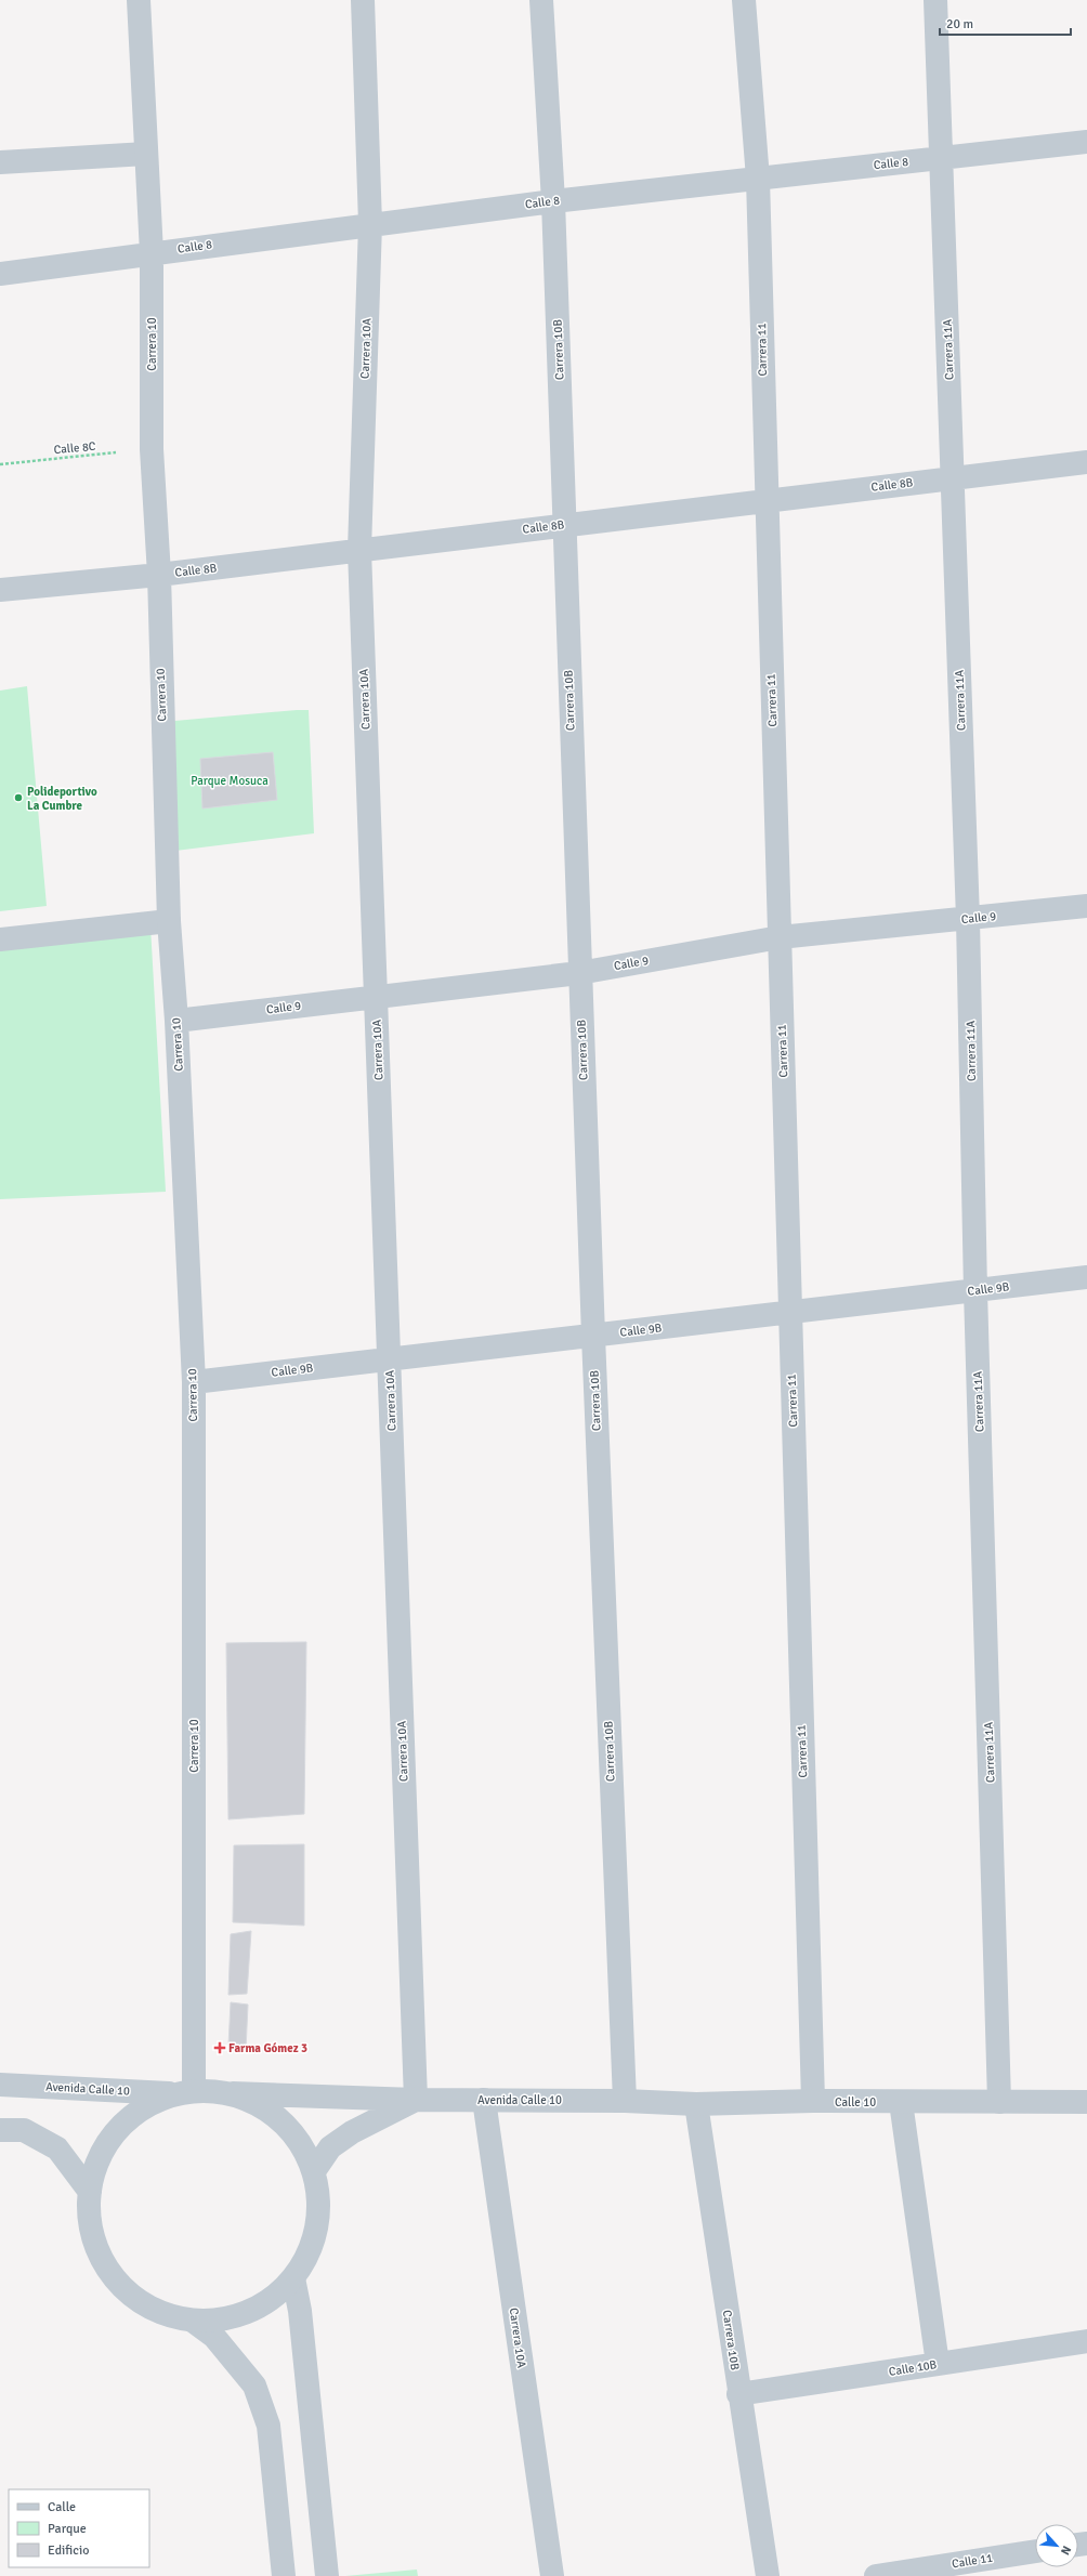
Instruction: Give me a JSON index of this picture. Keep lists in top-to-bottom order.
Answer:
{
  "streets": {
    "street": [
      "Calle 8",
      "Carrera 10",
      "Carrera 10A",
      "Carrera 10B",
      "Carrera 11",
      "Carrera 11A",
      "Calle 8B",
      "Calle 9",
      "Calle 9B",
      "Avenida Calle 10",
      "Calle 10",
      "Calle 10B",
      "Calle 11"
    ],
    "path": ["Calle 8C"]
  },
  "crossings": [
    ["Calle 8", "Carrera 10"],
    ["Calle 8", "Carrera 10A"],
    ["Calle 8", "Carrera 10B"],
    ["Calle 8", "Carrera 11"],
    ["Calle 8", "Carrera 11A"],
    ["Carrera 10", "Calle 8C"],
    ["Carrera 10", "Calle 8B"],
    ["Carrera 10", "Calle 9"],
    ["Carrera 10", "Calle 9B"],
    ["Carrera 10", "Avenida Calle 10"],
    ["Carrera 10A", "Calle 8B"],
    ["Carrera 10A", "Calle 9"],
    ["Carrera 10A", "Calle 9B"],
    ["Carrera 10A", "Avenida Calle 10"],
    ["Carrera 10B", "Calle 8B"],
    ["Carrera 10B", "Calle 9"],
    ["Carrera 10B", "Calle 9B"],
    ["Carrera 10B", "Avenida Calle 10"],
    ["Carrera 10B", "Calle 10"],
    ["Carrera 10B", "Calle 10B"],
    ["Carrera 11", "Calle 8B"],
    ["Carrera 11", "Calle 9"],
    ["Carrera 11", "Calle 9B"],
    ["Carrera 11", "Calle 10"],
    ["Carrera 11A", "Calle 8B"],
    ["Carrera 11A", "Calle 9"],
    ["Carrera 11A", "Calle 9B"],
    ["Carrera 11A", "Calle 10"],
    ["Avenida Calle 10", "Calle 10"]
  ],
  "parks": ["Parque Mosuca"],
  "places": {
    "other": ["Polideportivo La Cumbre"],
    "health": ["Farma Gómez 3"]
  },
  "legend": ["Calle", "Parque", "Edificio"],
  "scale_bar": "20 m",
  "north": "bottom right"
}
